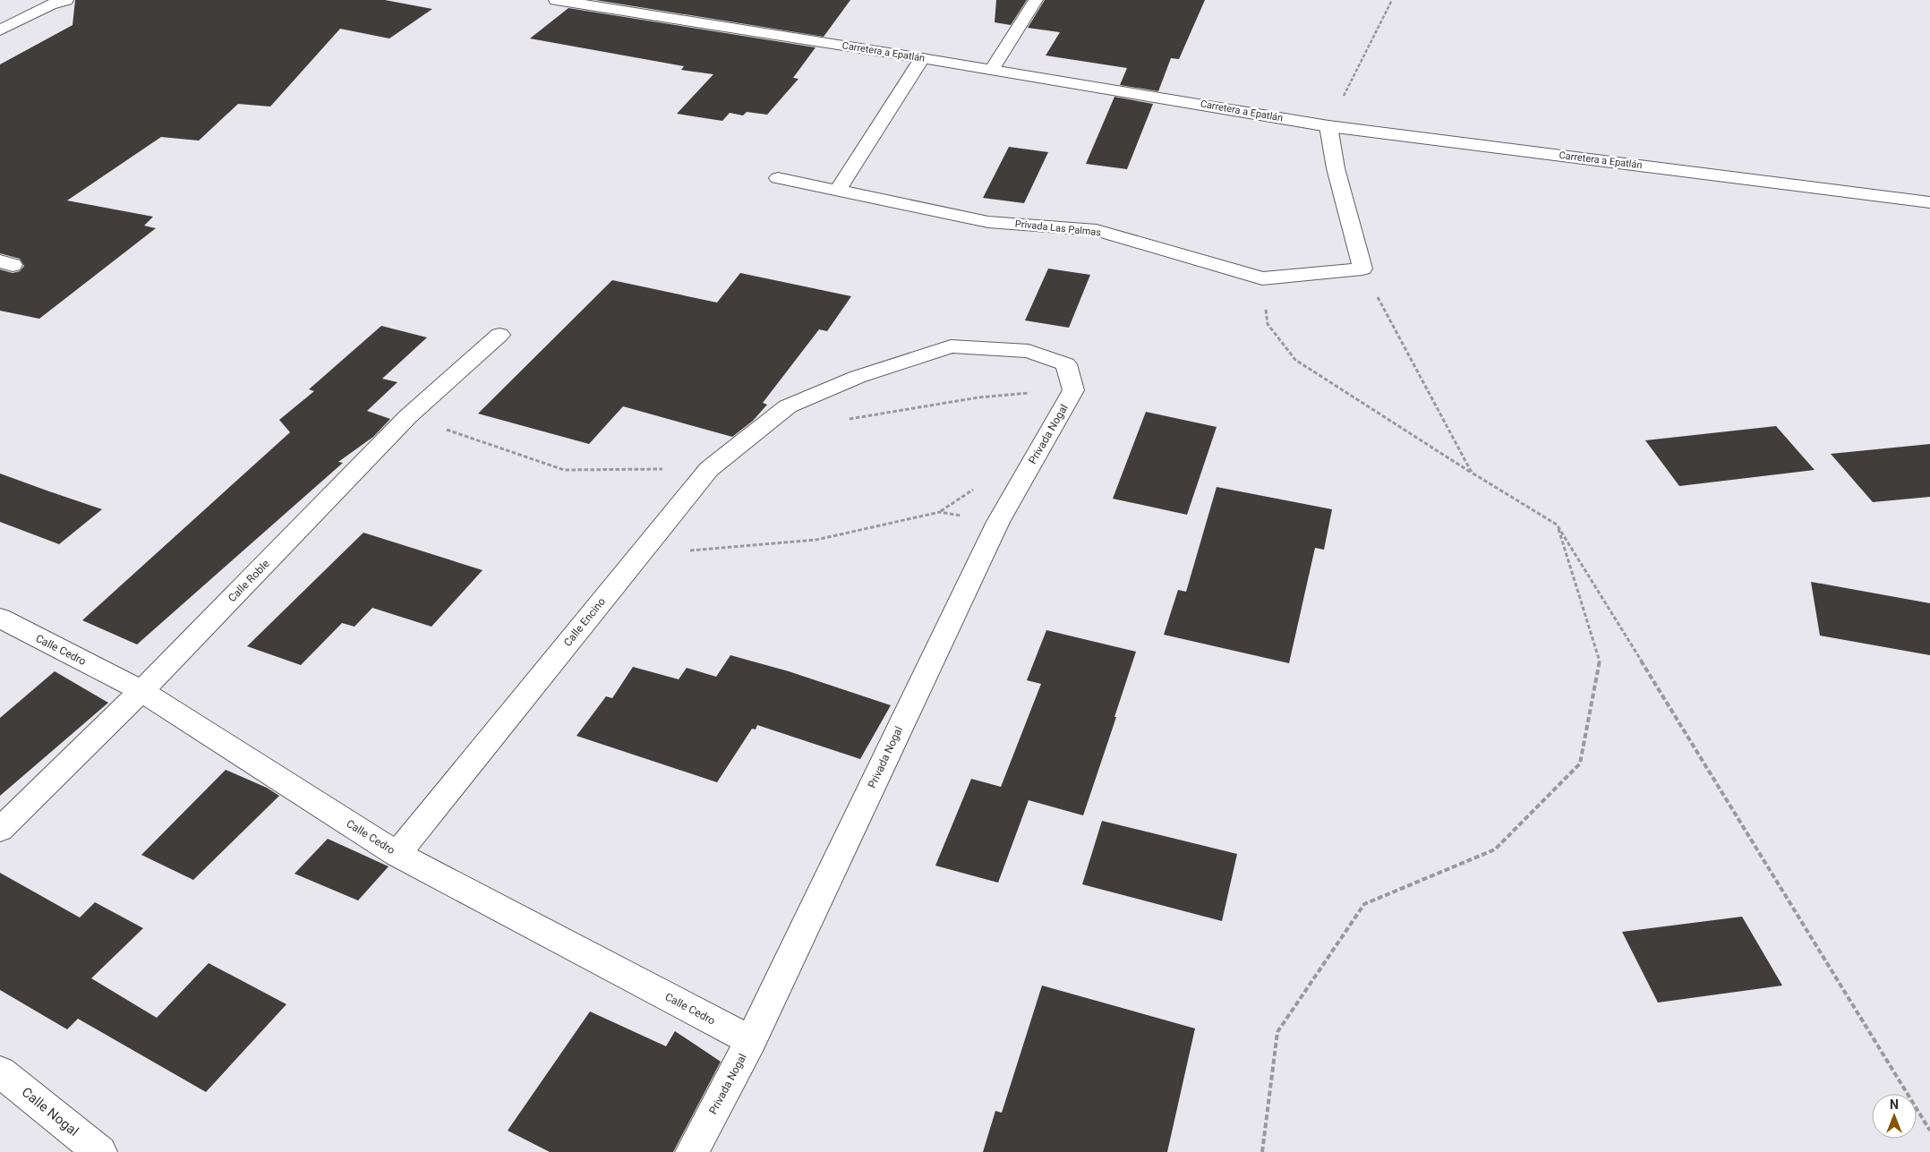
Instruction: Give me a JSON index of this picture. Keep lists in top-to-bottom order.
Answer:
{
  "streets": {
    "street": [
      "Carretera a Epatlán",
      "Privada Las Palmas",
      "Privada Nogal",
      "Calle Roble",
      "Calle Encino",
      "Calle Cedro",
      "Calle Nogal"
    ]
  },
  "crossings": [
    ["Privada Nogal", "Calle Encino"],
    ["Privada Nogal", "Calle Cedro"],
    ["Calle Roble", "Calle Cedro"],
    ["Calle Encino", "Calle Cedro"]
  ],
  "north": "top"
}
